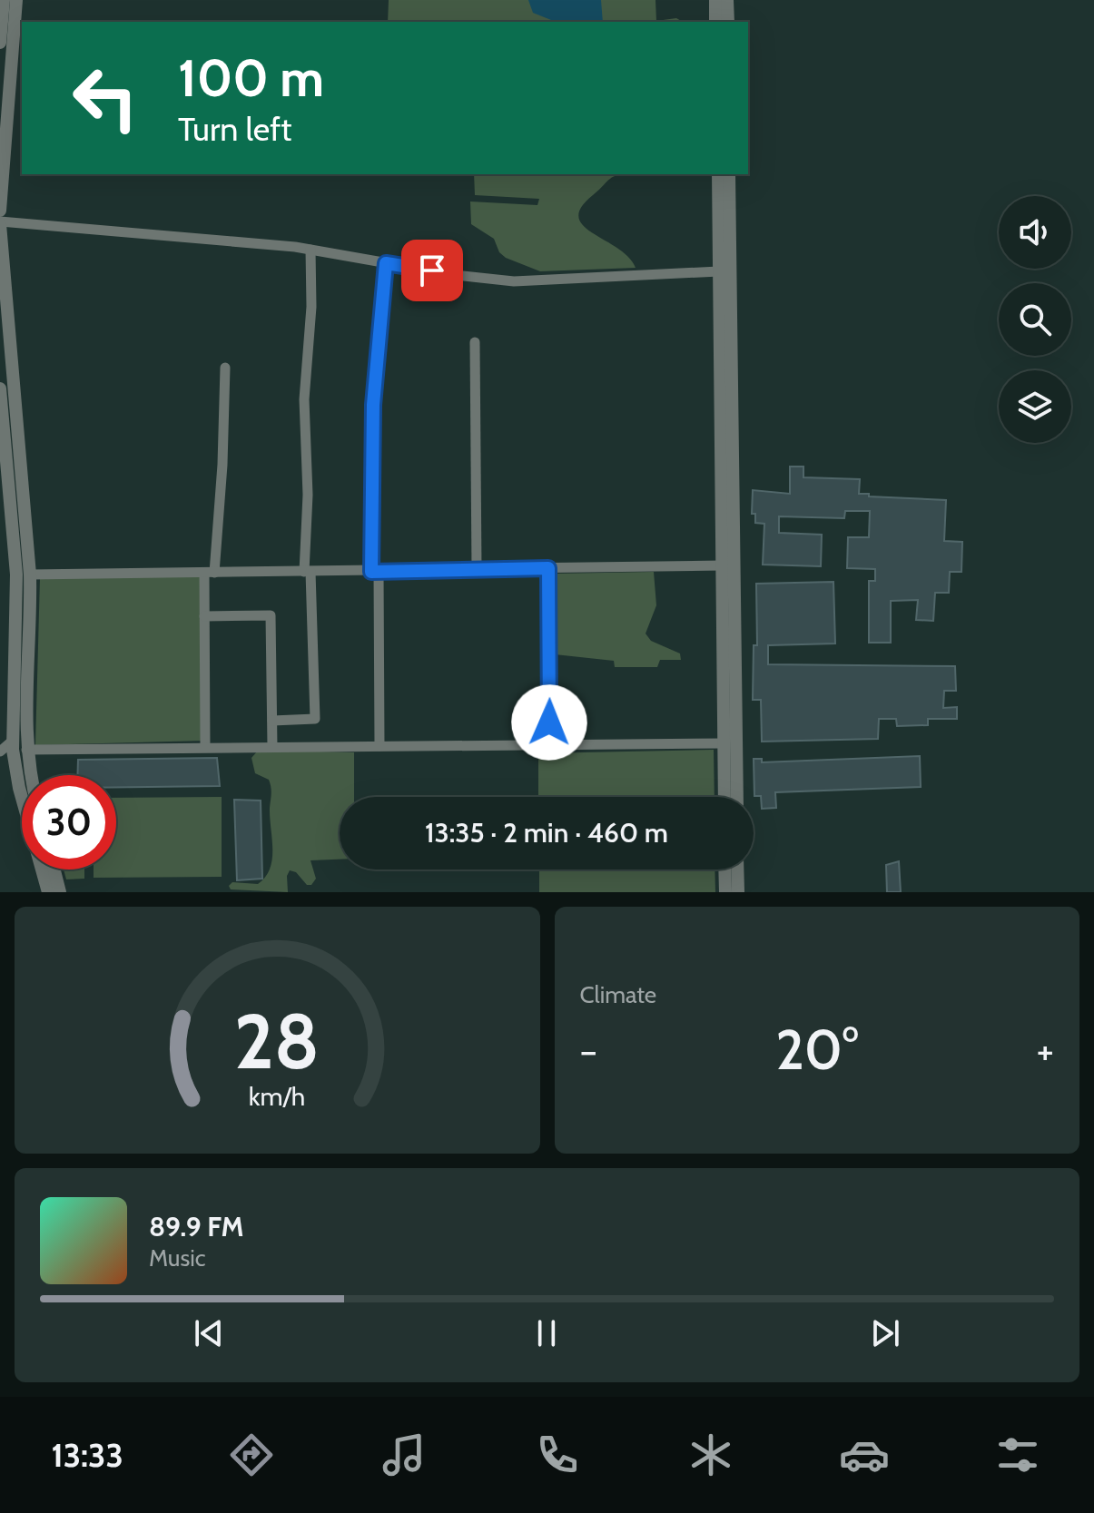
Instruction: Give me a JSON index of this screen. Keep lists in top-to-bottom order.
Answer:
{
  "page": {
    "turn": ["100 m", "Turn left"],
    "limit": "30",
    "trip": "13:35 · 2 min · 460 m",
    "tile": "Climate",
    "heat": ["−", "20°", "+"],
    "song": ["89.9 FM", "Music"],
    "tabs": "13:33",
    "gauge": ["28", "km/h"]
  }
}
